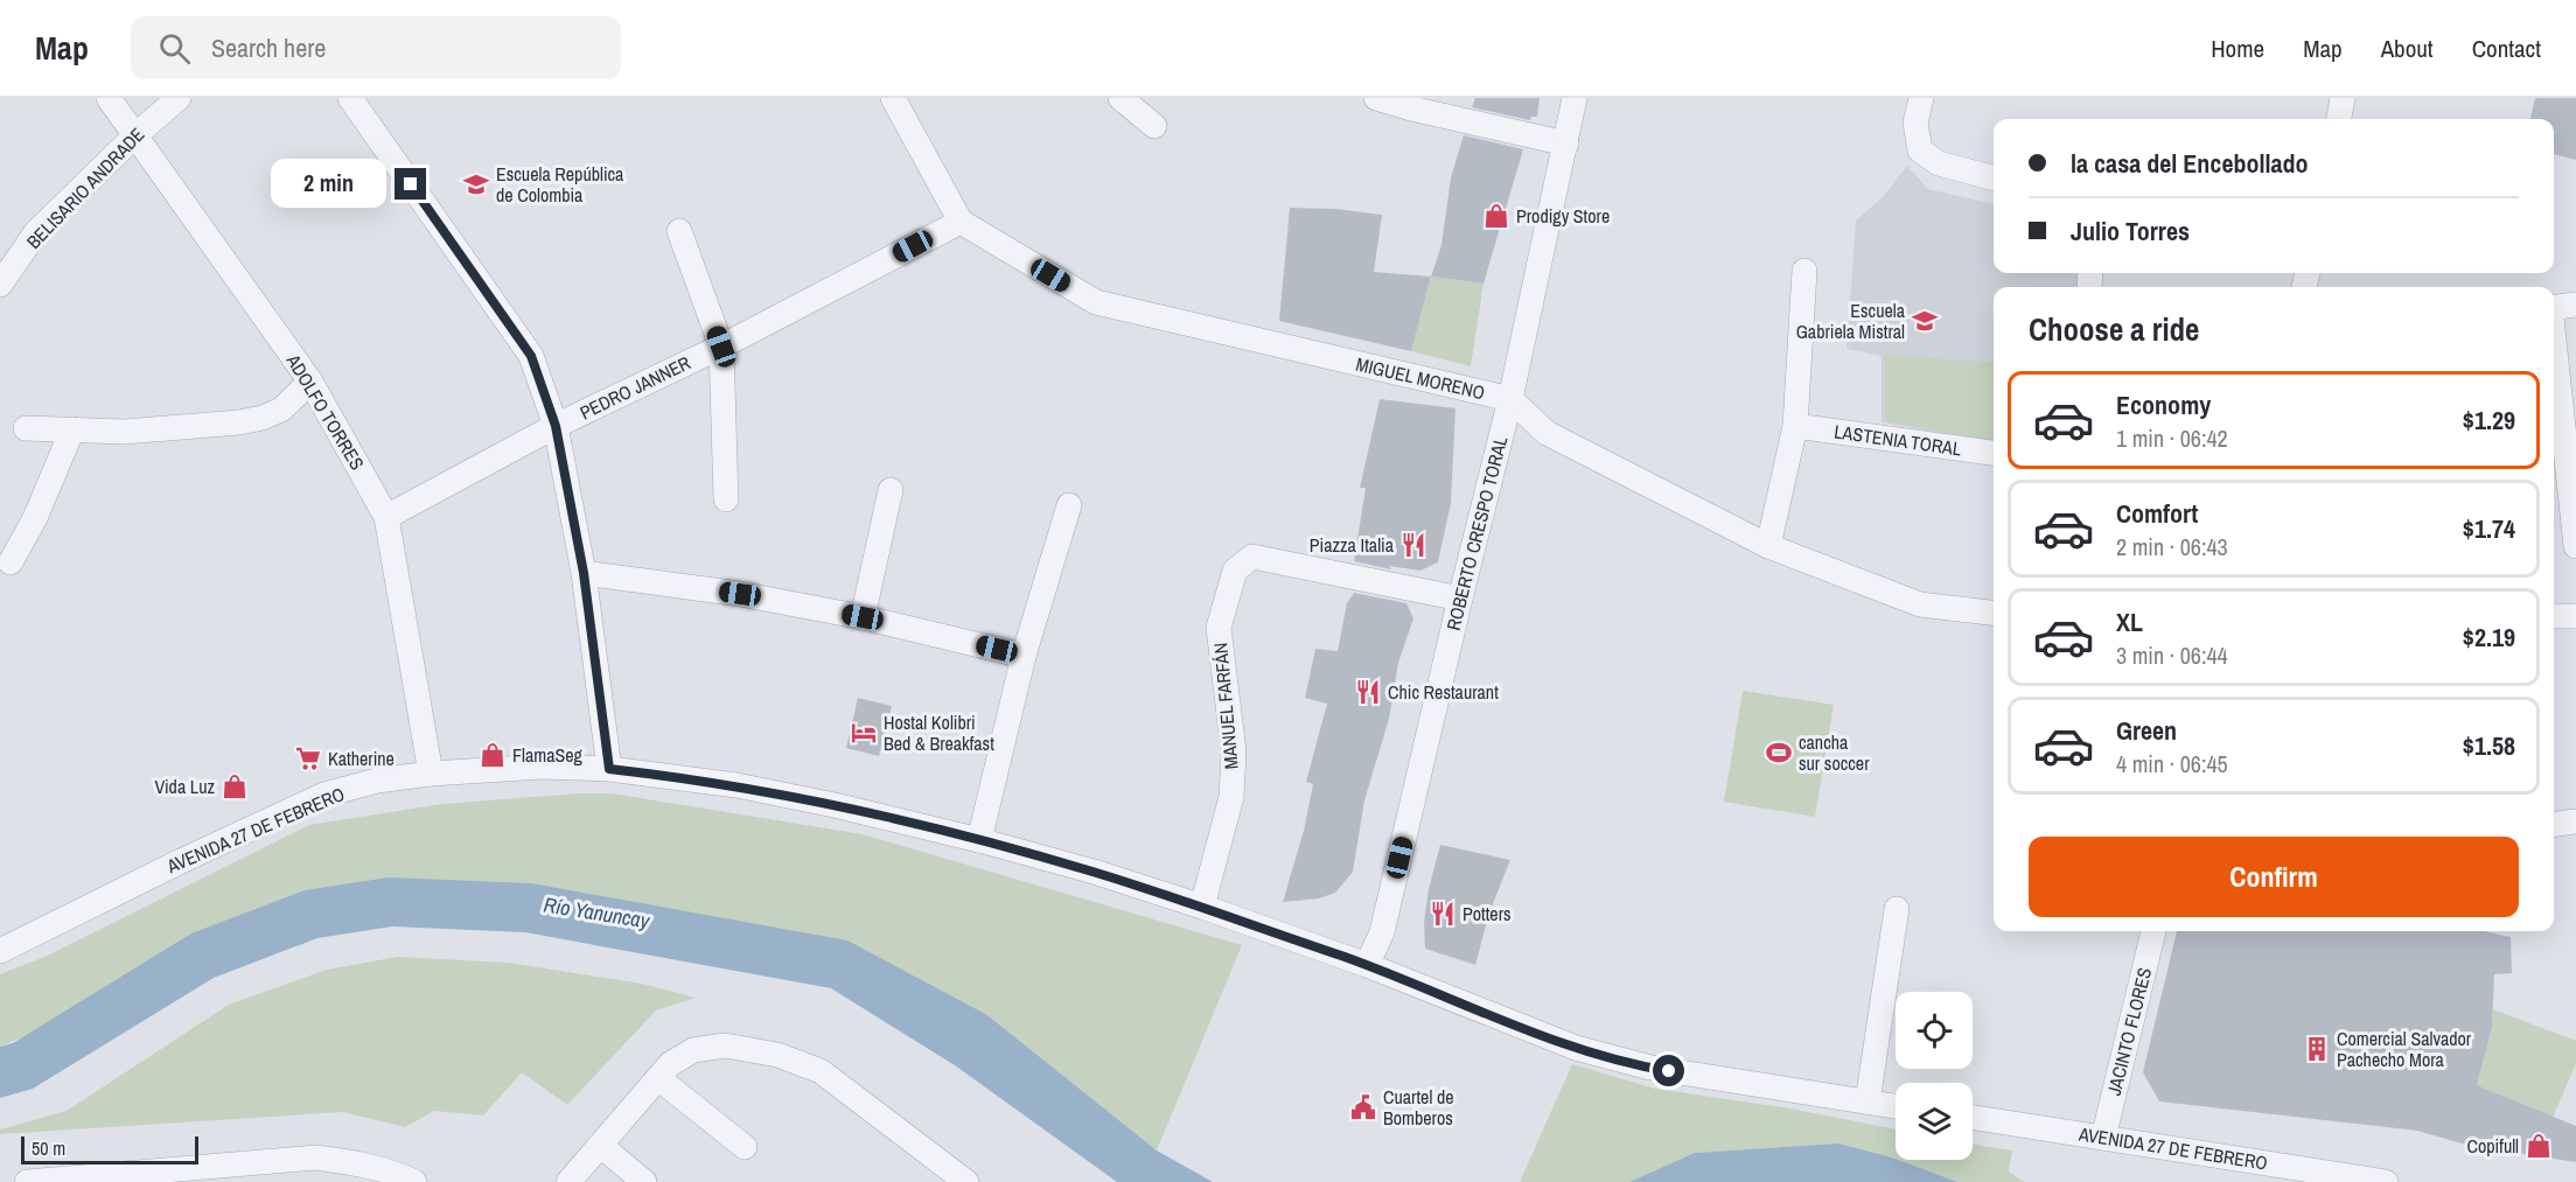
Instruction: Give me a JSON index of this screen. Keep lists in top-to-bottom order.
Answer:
{
  "streets": {
    "street": [
      "BELISARIO ANDRADE",
      "MIGUEL MORENO",
      "PEDRO JANNER",
      "ADOLFO TORRES",
      "LASTENIA TORAL",
      "ROBERTO CRESPO TORAL",
      "MANUEL FARFÁN",
      "AVENIDA 27 DE FEBRERO",
      "JACINTO FLORES"
    ]
  },
  "crossings": [
    ["BELISARIO ANDRADE", "ADOLFO TORRES"],
    ["MIGUEL MORENO", "PEDRO JANNER"],
    ["MIGUEL MORENO", "ROBERTO CRESPO TORAL"],
    ["PEDRO JANNER", "ADOLFO TORRES"],
    ["ADOLFO TORRES", "AVENIDA 27 DE FEBRERO"],
    ["ROBERTO CRESPO TORAL", "MANUEL FARFÁN"],
    ["ROBERTO CRESPO TORAL", "AVENIDA 27 DE FEBRERO"],
    ["MANUEL FARFÁN", "AVENIDA 27 DE FEBRERO"],
    ["AVENIDA 27 DE FEBRERO", "JACINTO FLORES"]
  ],
  "water": ["Río Yanuncay"],
  "places": {
    "school or university": ["Escuela República de Colombia", "Escuela Gabriela Mistral"],
    "shop": [
      "Prodigy Store",
      "FlamaSeg",
      "Vida Luz",
      "Copifull"
    ],
    "restaurant": ["Piazza Italia", "Chic Restaurant", "Potters"],
    "hotel": ["Hostal Kolibri Bed & Breakfast"],
    "sports": ["cancha sur soccer"],
    "supermarket": ["Katherine"],
    "building": ["Comercial Salvador Pachecho Mora"],
    "public building": ["Cuartel de Bomberos"]
  },
  "scale_bar": "50 m",
  "page": {
    "header": "Map",
    "search": "Search here",
    "nav": [
      "Home",
      "Map",
      "About",
      "Contact"
    ],
    "banner": ["la casa del Encebollado", "Julio Torres"],
    "bubble": "2 min",
    "heading": "Choose a ride",
    "list": [
      {
        "name": "Economy",
        "note": "1 min · 06:42",
        "value": "$1.29"
      },
      {
        "name": "Comfort",
        "note": "2 min · 06:43",
        "value": "$1.74"
      },
      {
        "name": "XL",
        "note": "3 min · 06:44",
        "value": "$2.19"
      },
      {
        "name": "Green",
        "note": "4 min · 06:45",
        "value": "$1.58"
      }
    ],
    "buttons": "Confirm",
    "scale": "50 m"
  }
}
